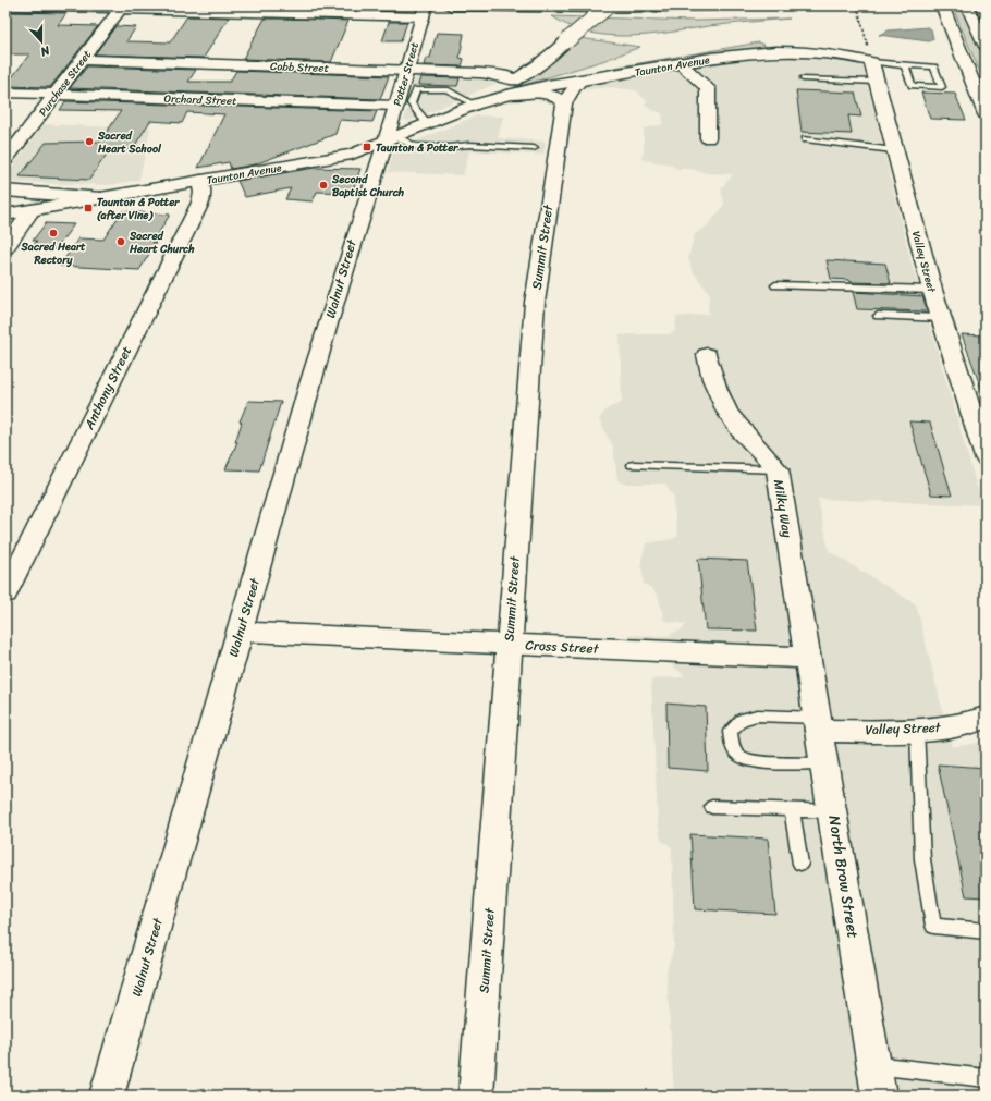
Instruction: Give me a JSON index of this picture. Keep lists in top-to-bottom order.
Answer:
{
  "streets": {
    "main road": [
      "Taunton Avenue",
      "Cobb Street",
      "Potter Street",
      "Purchase Street",
      "Orchard Street",
      "Summit Street",
      "Valley Street",
      "Walnut Street",
      "Anthony Street",
      "Milky Way",
      "Cross Street",
      "North Brow Street"
    ]
  },
  "crossings": [
    ["Taunton Avenue", "Cobb Street"],
    ["Taunton Avenue", "Potter Street"],
    ["Taunton Avenue", "Orchard Street"],
    ["Taunton Avenue", "Summit Street"],
    ["Taunton Avenue", "Valley Street"],
    ["Taunton Avenue", "Walnut Street"],
    ["Taunton Avenue", "Anthony Street"],
    ["Cobb Street", "Potter Street"],
    ["Cobb Street", "Purchase Street"],
    ["Potter Street", "Orchard Street"],
    ["Potter Street", "Walnut Street"],
    ["Purchase Street", "Orchard Street"],
    ["Summit Street", "Cross Street"],
    ["Valley Street", "North Brow Street"],
    ["Walnut Street", "Cross Street"],
    ["Milky Way", "Cross Street"],
    ["Milky Way", "North Brow Street"],
    ["Cross Street", "North Brow Street"]
  ],
  "places": {
    "other": [
      "Sacred Heart School",
      "Second Baptist Church",
      "Sacred Heart Rectory",
      "Sacred Heart Church"
    ],
    "transit": ["Taunton & Potter", "Taunton & Potter (after Vine)"]
  },
  "north": "bottom"
}
